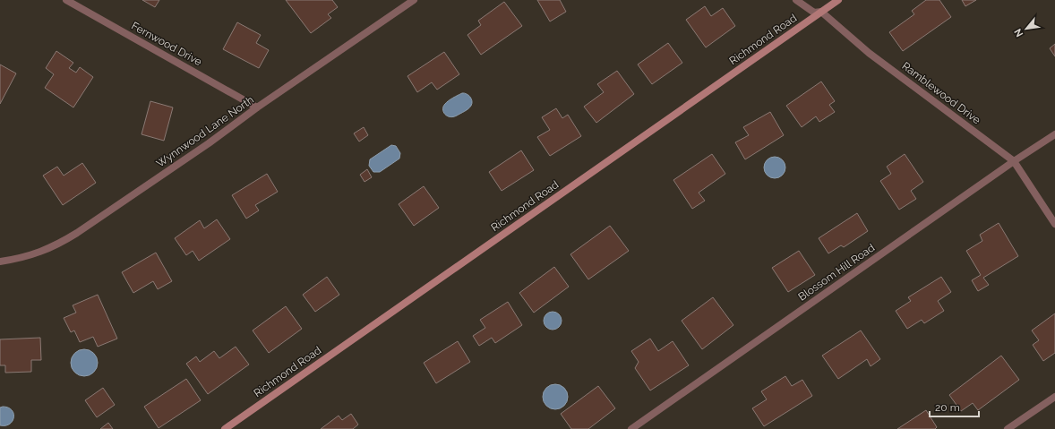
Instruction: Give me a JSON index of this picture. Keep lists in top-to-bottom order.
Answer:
{
  "streets": {
    "street": [
      "Richmond Road",
      "Fernwood Drive",
      "Ramblewood Drive",
      "Wynnwood Lane North",
      "Blossom Hill Road"
    ]
  },
  "crossings": [
    ["Richmond Road", "Ramblewood Drive"],
    ["Fernwood Drive", "Wynnwood Lane North"],
    ["Ramblewood Drive", "Blossom Hill Road"]
  ],
  "scale_bar": "20 m",
  "north": "bottom left"
}
